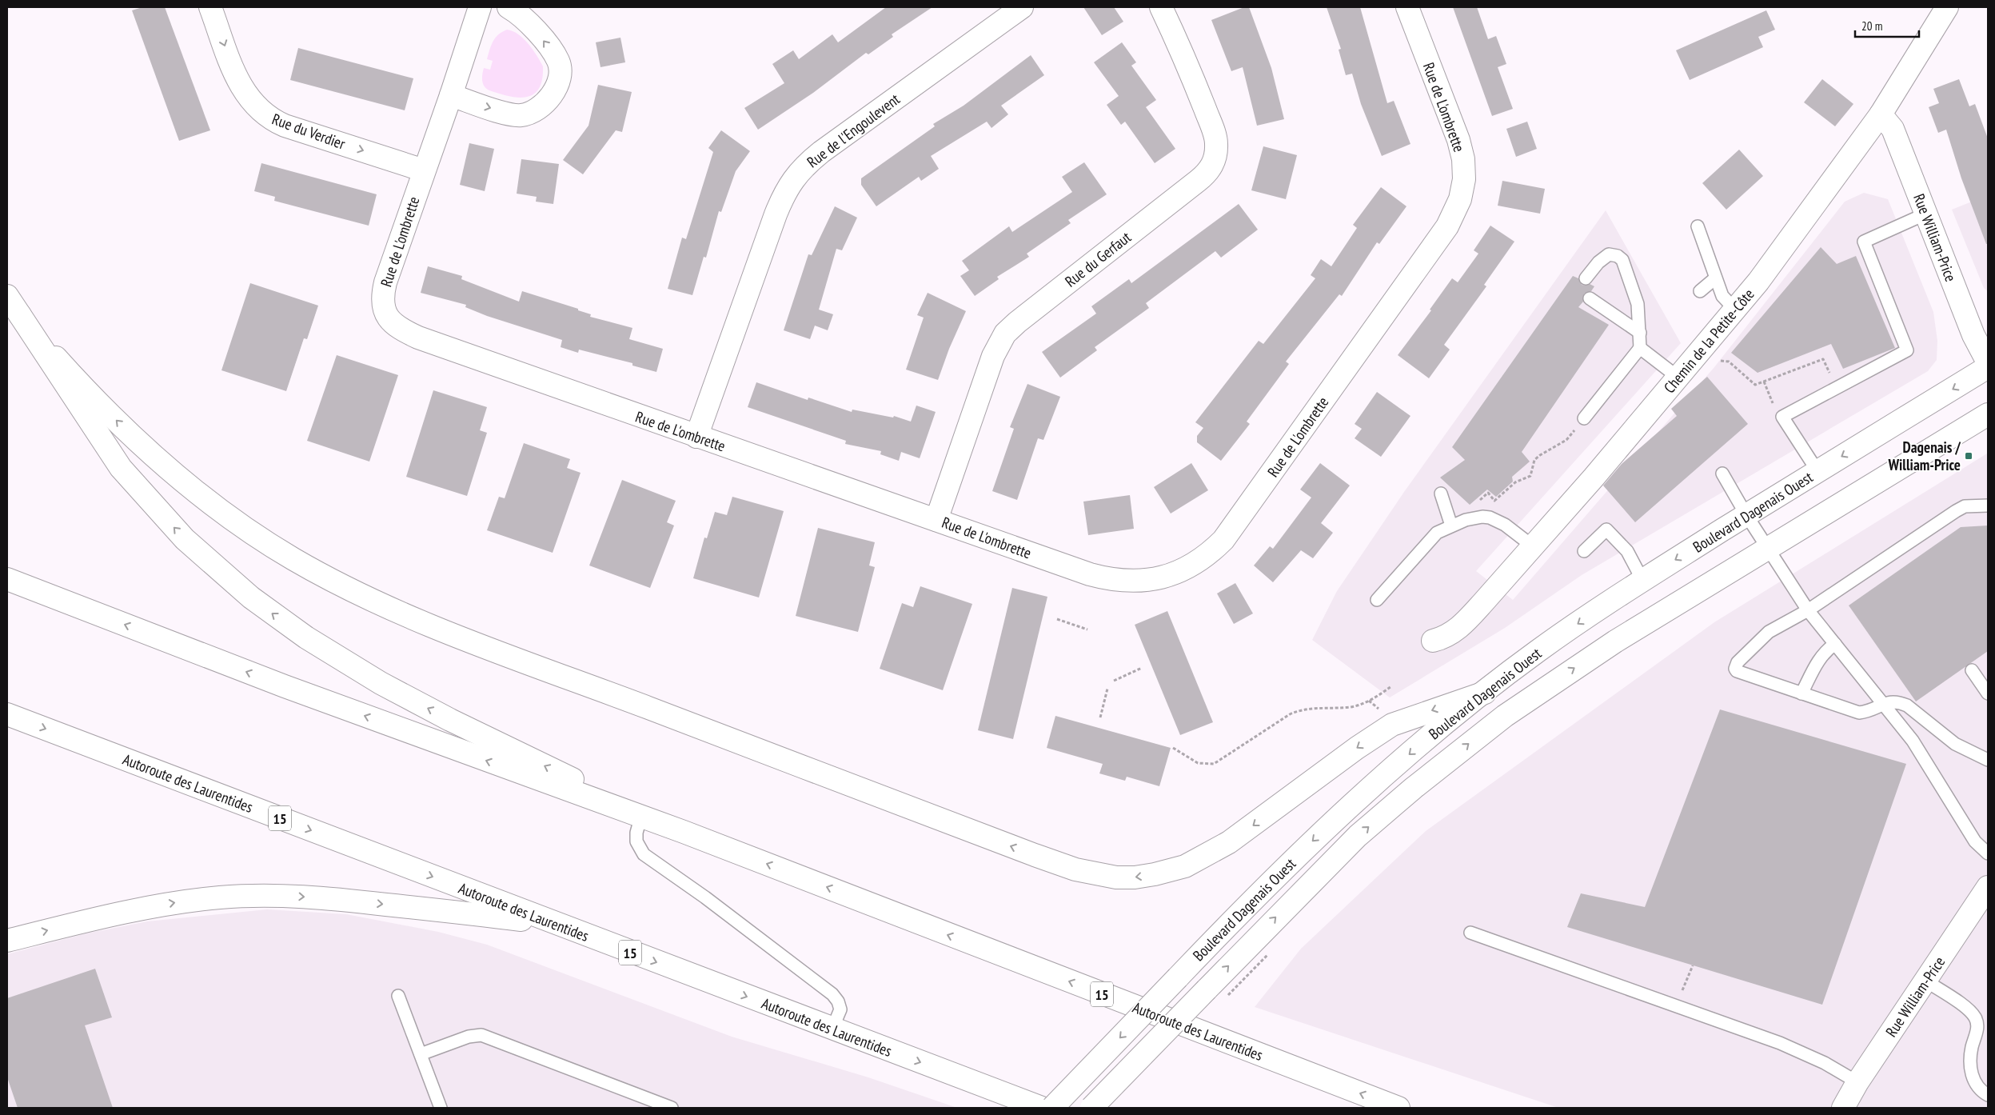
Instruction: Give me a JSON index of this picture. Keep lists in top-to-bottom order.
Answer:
{
  "streets": {
    "main road": [
      "Rue de L'ombrette",
      "Rue de l'Engoulevent",
      "Rue du Verdier",
      "Rue William-Price",
      "Rue du Gerfaut",
      "Chemin de la Petite-Côte",
      "Boulevard Dagenais Ouest",
      "Autoroute des Laurentides",
      "15"
    ]
  },
  "crossings": [
    ["Rue de L'ombrette", "Rue de l'Engoulevent"],
    ["Rue de L'ombrette", "Rue du Verdier"],
    ["Rue de L'ombrette", "Rue du Gerfaut"],
    ["Rue William-Price", "Chemin de la Petite-Côte"]
  ],
  "one_way": ["Rue du Verdier"],
  "places": {
    "transit": ["Dagenais / William-Price"]
  },
  "scale_bar": "20 m"
}
